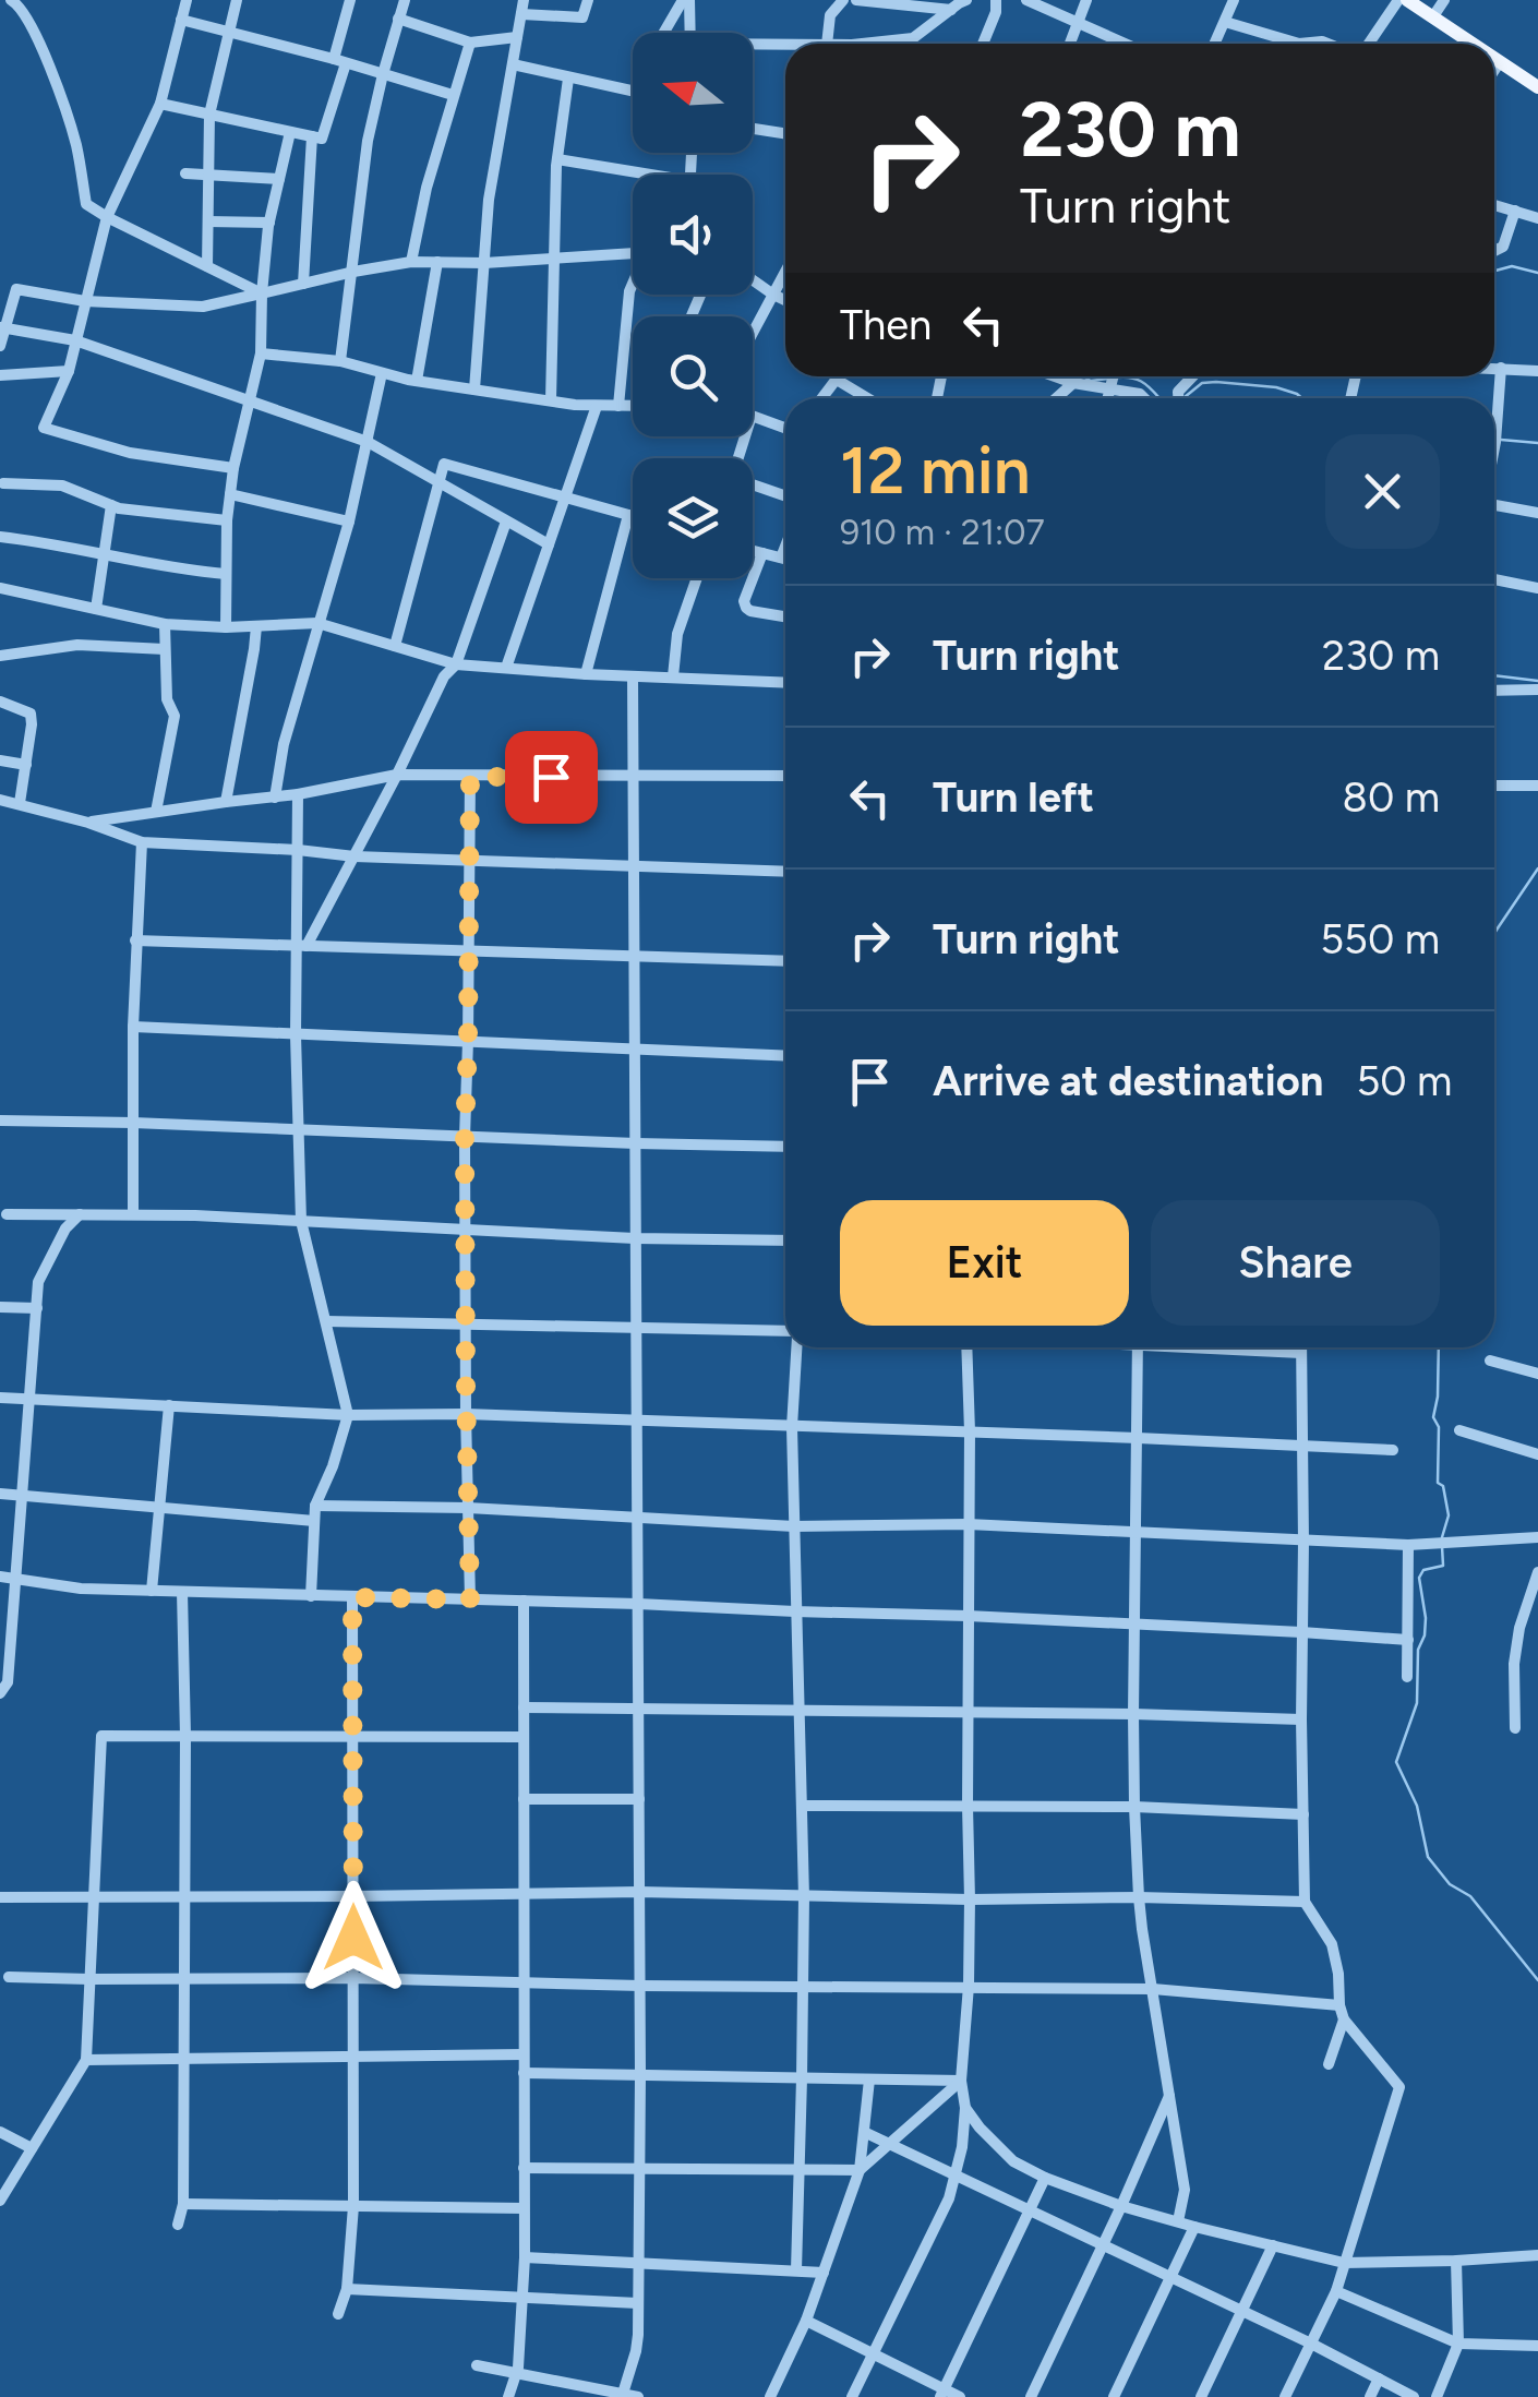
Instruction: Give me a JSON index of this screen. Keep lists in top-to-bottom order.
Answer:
{
  "north": "left",
  "page": {
    "turn": ["230 m", "Turn right"],
    "then": "Then",
    "heading": ["12 min", "910 m · 21:07"],
    "list": [
      {
        "name": "Turn right",
        "value": "230 m"
      },
      {
        "name": "Turn left",
        "value": "80 m"
      },
      {
        "name": "Turn right",
        "value": "550 m"
      },
      {
        "name": "Arrive at destination",
        "value": "50 m"
      }
    ],
    "buttons": ["Exit", "Share"]
  }
}
